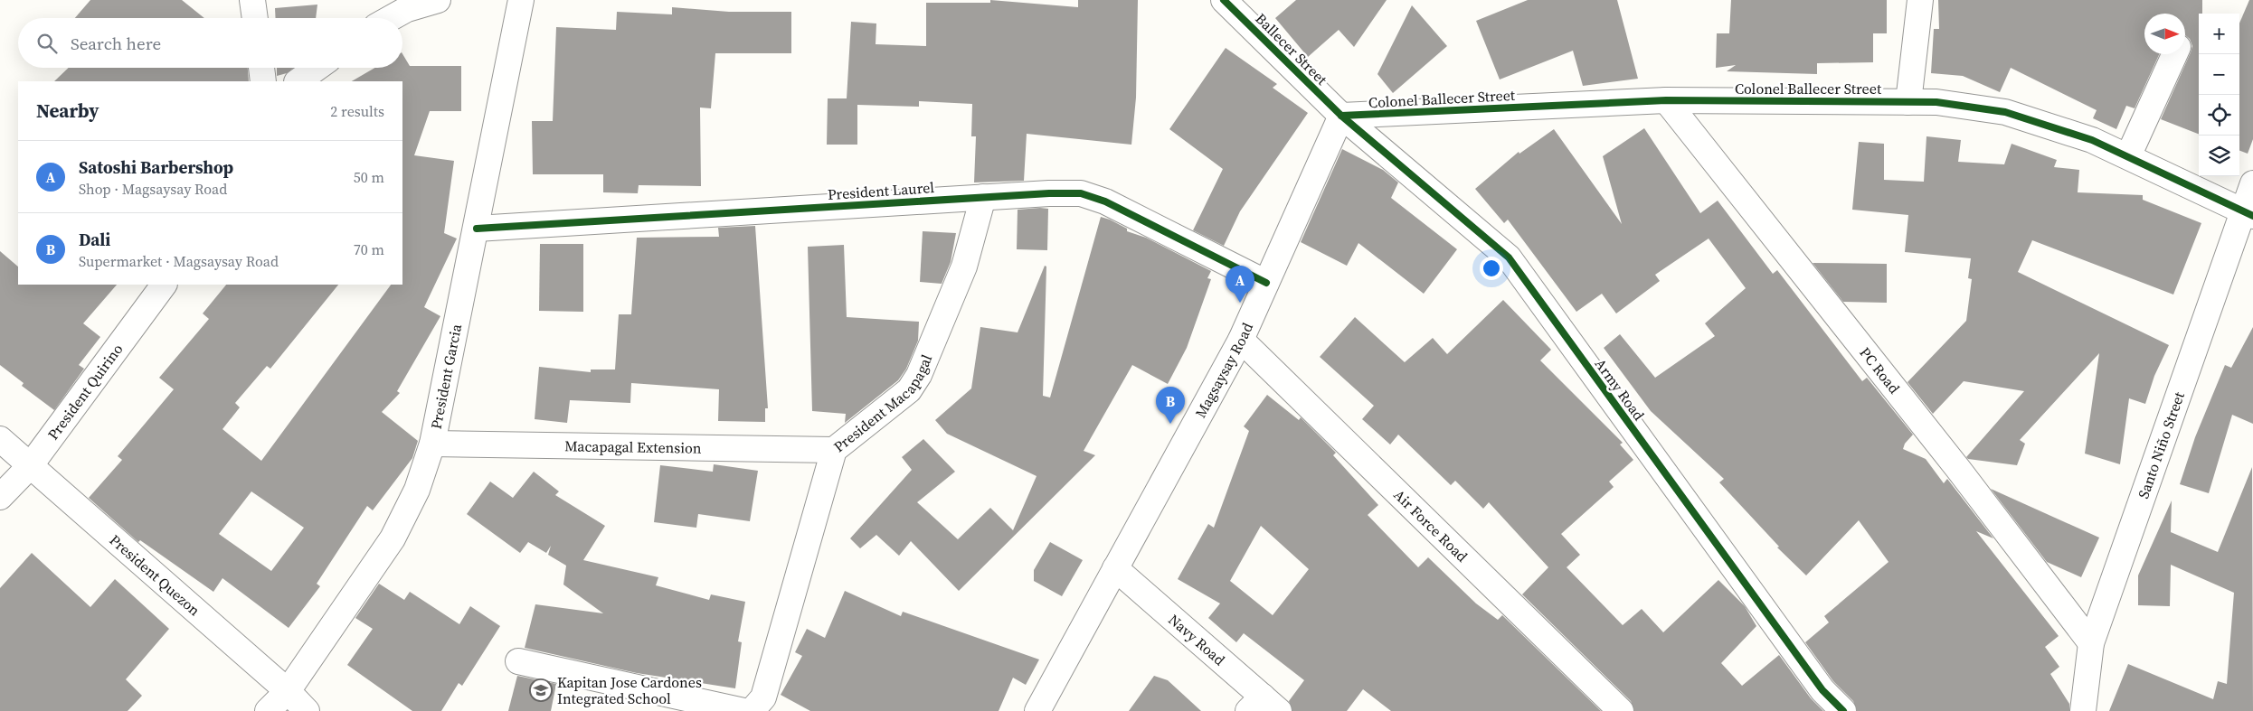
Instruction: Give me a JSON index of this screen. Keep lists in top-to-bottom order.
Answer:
{
  "streets": {
    "street": [
      "Ballecer Street",
      "Colonel Ballecer Street",
      "President Laurel",
      "Magsaysay Road",
      "PC Road",
      "President Garcia",
      "Army Road",
      "President Quirino",
      "President Macapagal",
      "Santo Niño Street",
      "Macapagal Extension",
      "Air Force Road",
      "President Quezon",
      "Navy Road"
    ]
  },
  "crossings": [
    ["Ballecer Street", "Colonel Ballecer Street"],
    ["Ballecer Street", "Magsaysay Road"],
    ["Ballecer Street", "Army Road"],
    ["Colonel Ballecer Street", "Magsaysay Road"],
    ["Colonel Ballecer Street", "PC Road"],
    ["Colonel Ballecer Street", "Army Road"],
    ["Colonel Ballecer Street", "Santo Niño Street"],
    ["President Laurel", "Magsaysay Road"],
    ["President Laurel", "President Garcia"],
    ["President Laurel", "President Macapagal"],
    ["Magsaysay Road", "Army Road"],
    ["Magsaysay Road", "Air Force Road"],
    ["Magsaysay Road", "Navy Road"],
    ["PC Road", "Santo Niño Street"],
    ["President Garcia", "Macapagal Extension"],
    ["President Garcia", "President Quezon"],
    ["President Quirino", "President Quezon"],
    ["President Macapagal", "Macapagal Extension"]
  ],
  "places": {
    "school or university": ["Kapitan Jose Cardones Integrated School"]
  },
  "north": "right",
  "page": {
    "map_buttons": ["+", "−"],
    "search": "Search here",
    "heading": ["Nearby", "2 results"],
    "list": [
      {
        "mark": "A",
        "name": "Satoshi Barbershop",
        "note": "Shop · Magsaysay Road",
        "value": "50 m"
      },
      {
        "mark": "B",
        "name": "Dali",
        "note": "Supermarket · Magsaysay Road",
        "value": "70 m"
      }
    ],
    "pins": ["A", "B"]
  }
}
